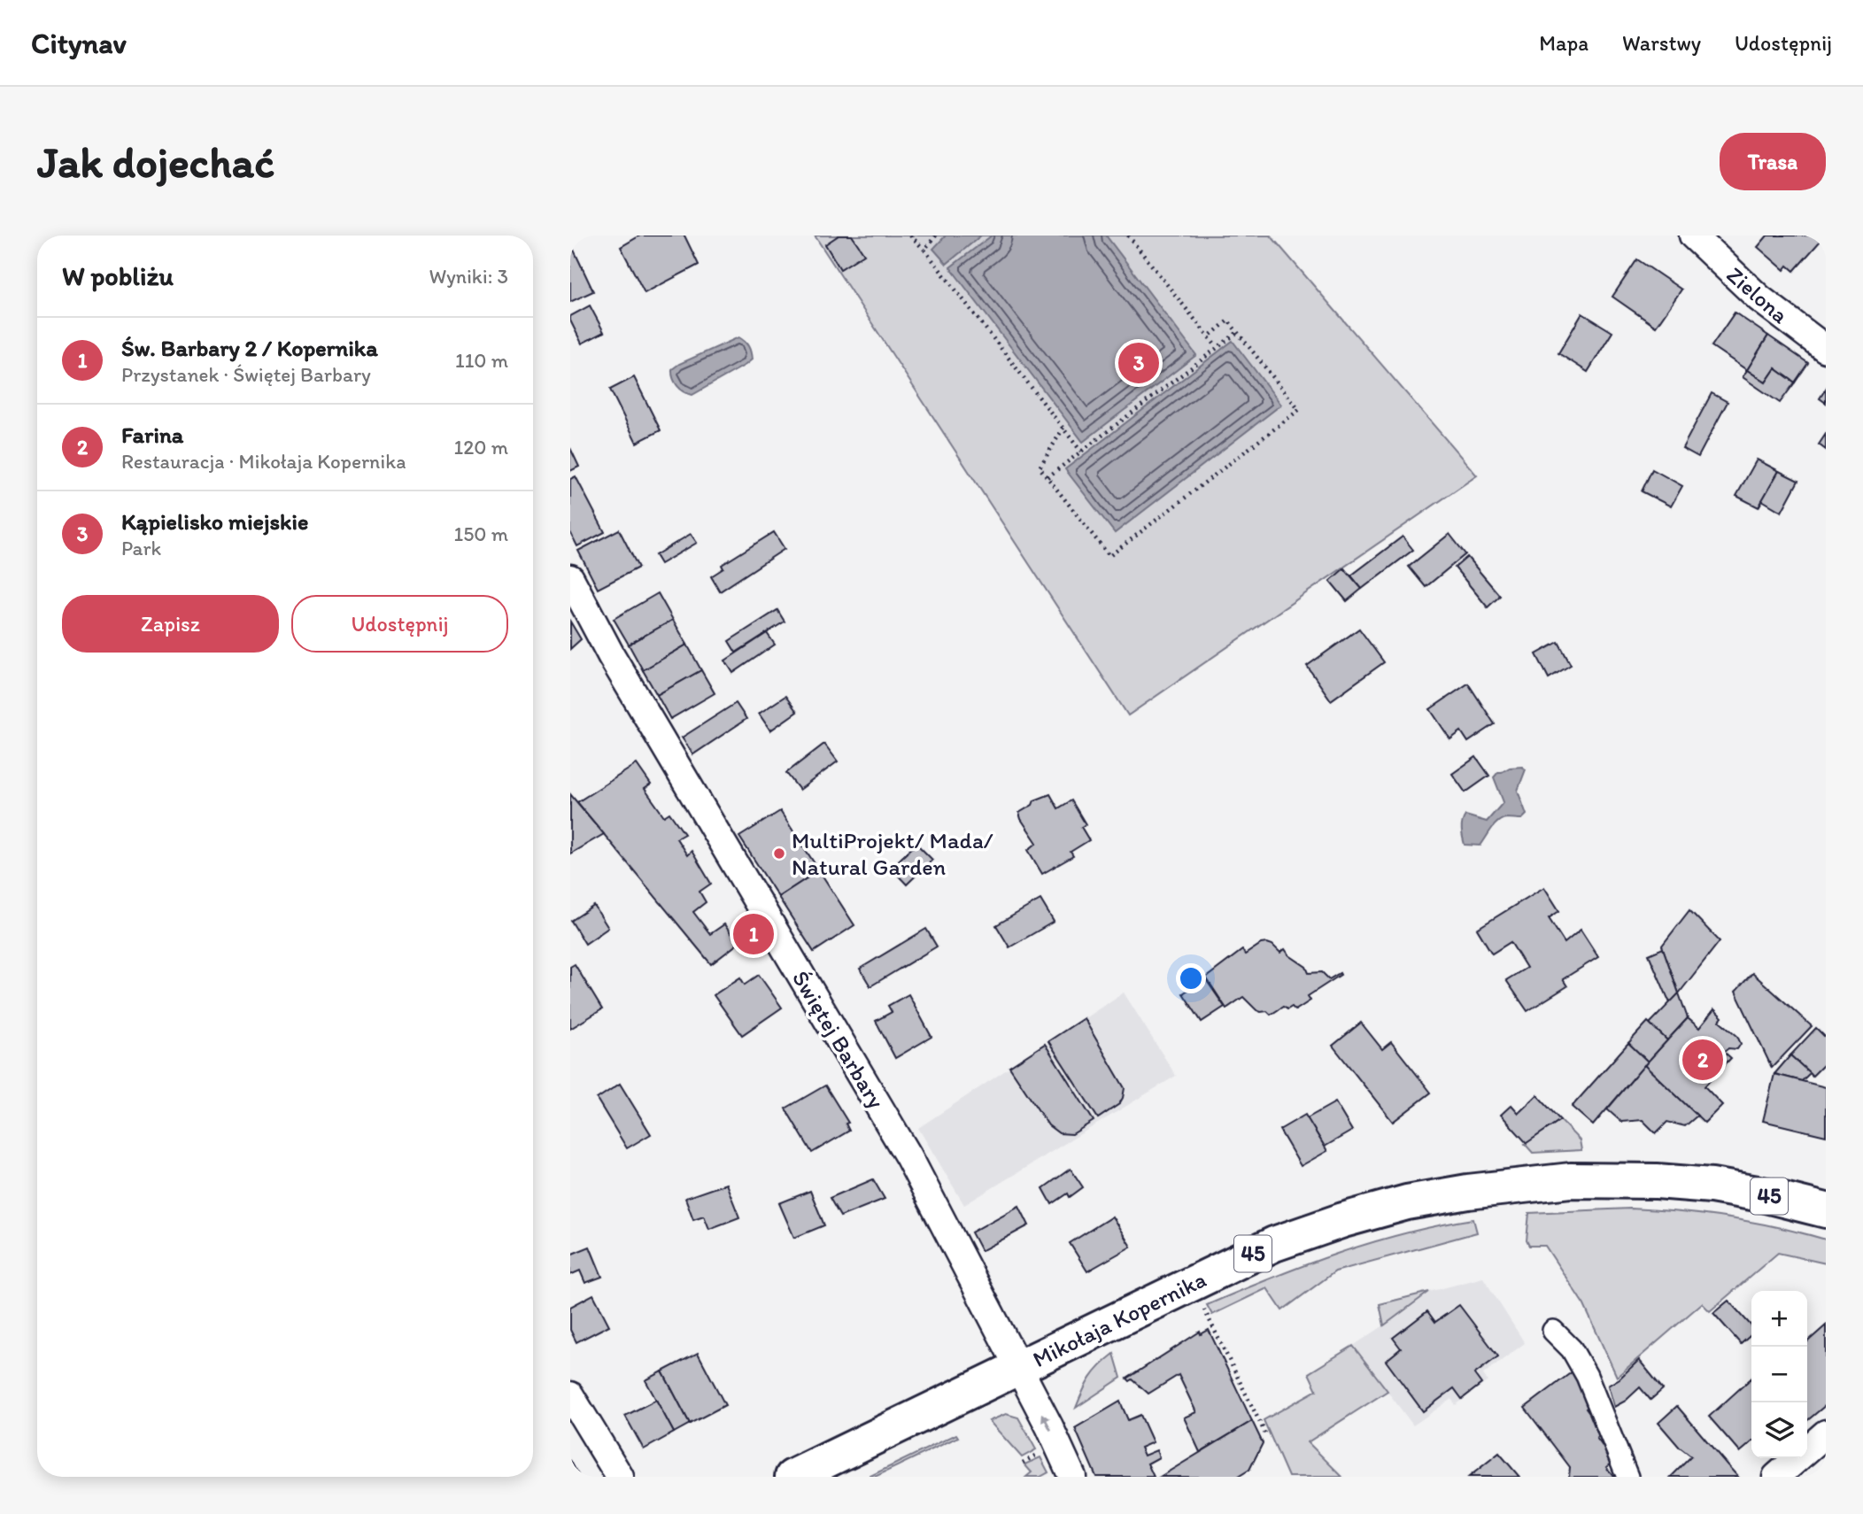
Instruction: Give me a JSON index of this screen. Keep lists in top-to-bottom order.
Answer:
{
  "streets": {
    "main road": ["45", "Mikołaja Kopernika"],
    "street": ["Zielona", "Świętej Barbary"]
  },
  "crossings": [
    ["Świętej Barbary", "Mikołaja Kopernika"]
  ],
  "places": ["MultiProjekt/ Mada/ Natural Garden"],
  "page": {
    "header": "Citynav",
    "nav": ["Mapa", "Warstwy", "Udostępnij"],
    "buttons": [
      "Trasa",
      ["Zapisz", "Udostępnij"]
    ],
    "title": "Jak dojechać",
    "heading": ["W pobliżu", "Wyniki: 3"],
    "list": [
      {
        "mark": "1",
        "name": "Św. Barbary 2 / Kopernika",
        "note": "Przystanek · Świętej Barbary",
        "value": "110 m"
      },
      {
        "mark": "2",
        "name": "Farina",
        "note": "Restauracja · Mikołaja Kopernika",
        "value": "120 m"
      },
      {
        "mark": "3",
        "name": "Kąpielisko miejskie",
        "note": "Park",
        "value": "150 m"
      }
    ],
    "pins": ["3", "1", "2"],
    "map_buttons": ["+", "−"]
  }
}
